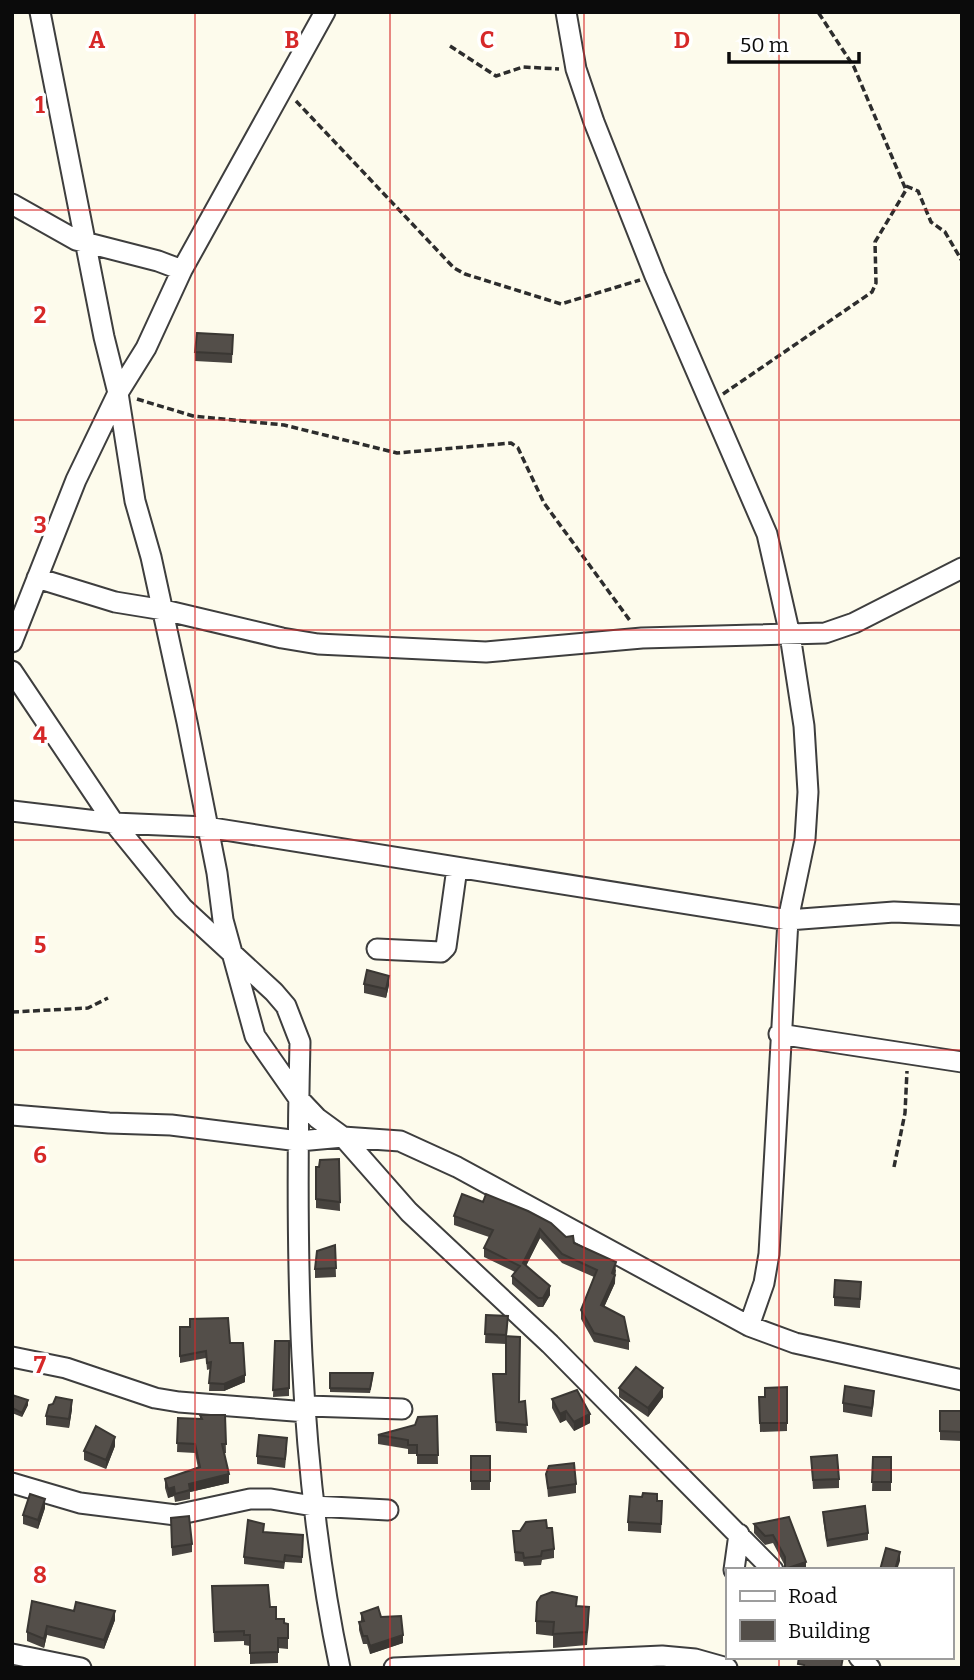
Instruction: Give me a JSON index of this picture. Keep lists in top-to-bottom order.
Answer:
{
  "legend": ["Road", "Building"],
  "scale_bar": "50 m",
  "grid": {
    "columns": [
      "A",
      "B",
      "C",
      "D"
    ],
    "rows": [
      "1",
      "2",
      "3",
      "4",
      "5",
      "6",
      "7",
      "8"
    ]
  }
}
